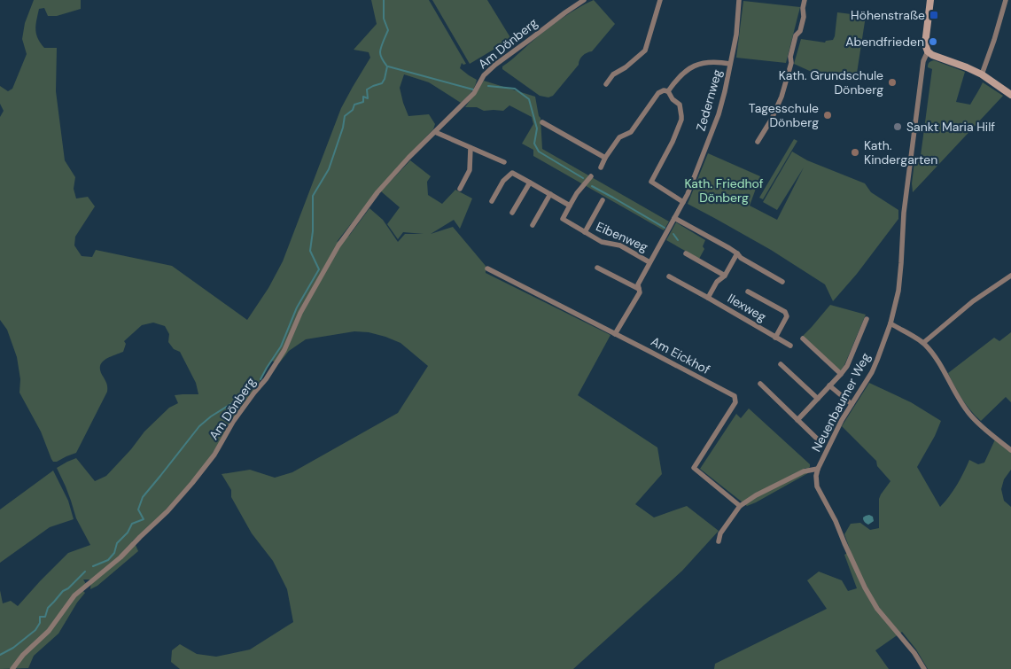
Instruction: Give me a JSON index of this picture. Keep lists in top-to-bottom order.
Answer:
{
  "streets": {
    "street": [
      "Am Dönberg",
      "Zedernweg",
      "Eibenweg",
      "Ilexweg",
      "Am Eickhof",
      "Neuenbaumer Weg"
    ]
  },
  "crossings": [
    ["Zedernweg", "Eibenweg"],
    ["Zedernweg", "Am Eickhof"]
  ],
  "parks": ["Kath. Friedhof Dönberg"],
  "places": {
    "transit": ["Höhenstraße"],
    "other": [
      "Abendfrieden",
      "Kath. Grundschule Dönberg",
      "Tagesschule Dönberg",
      "Sankt Maria Hilf",
      "Kath. Kindergarten"
    ]
  }
}
